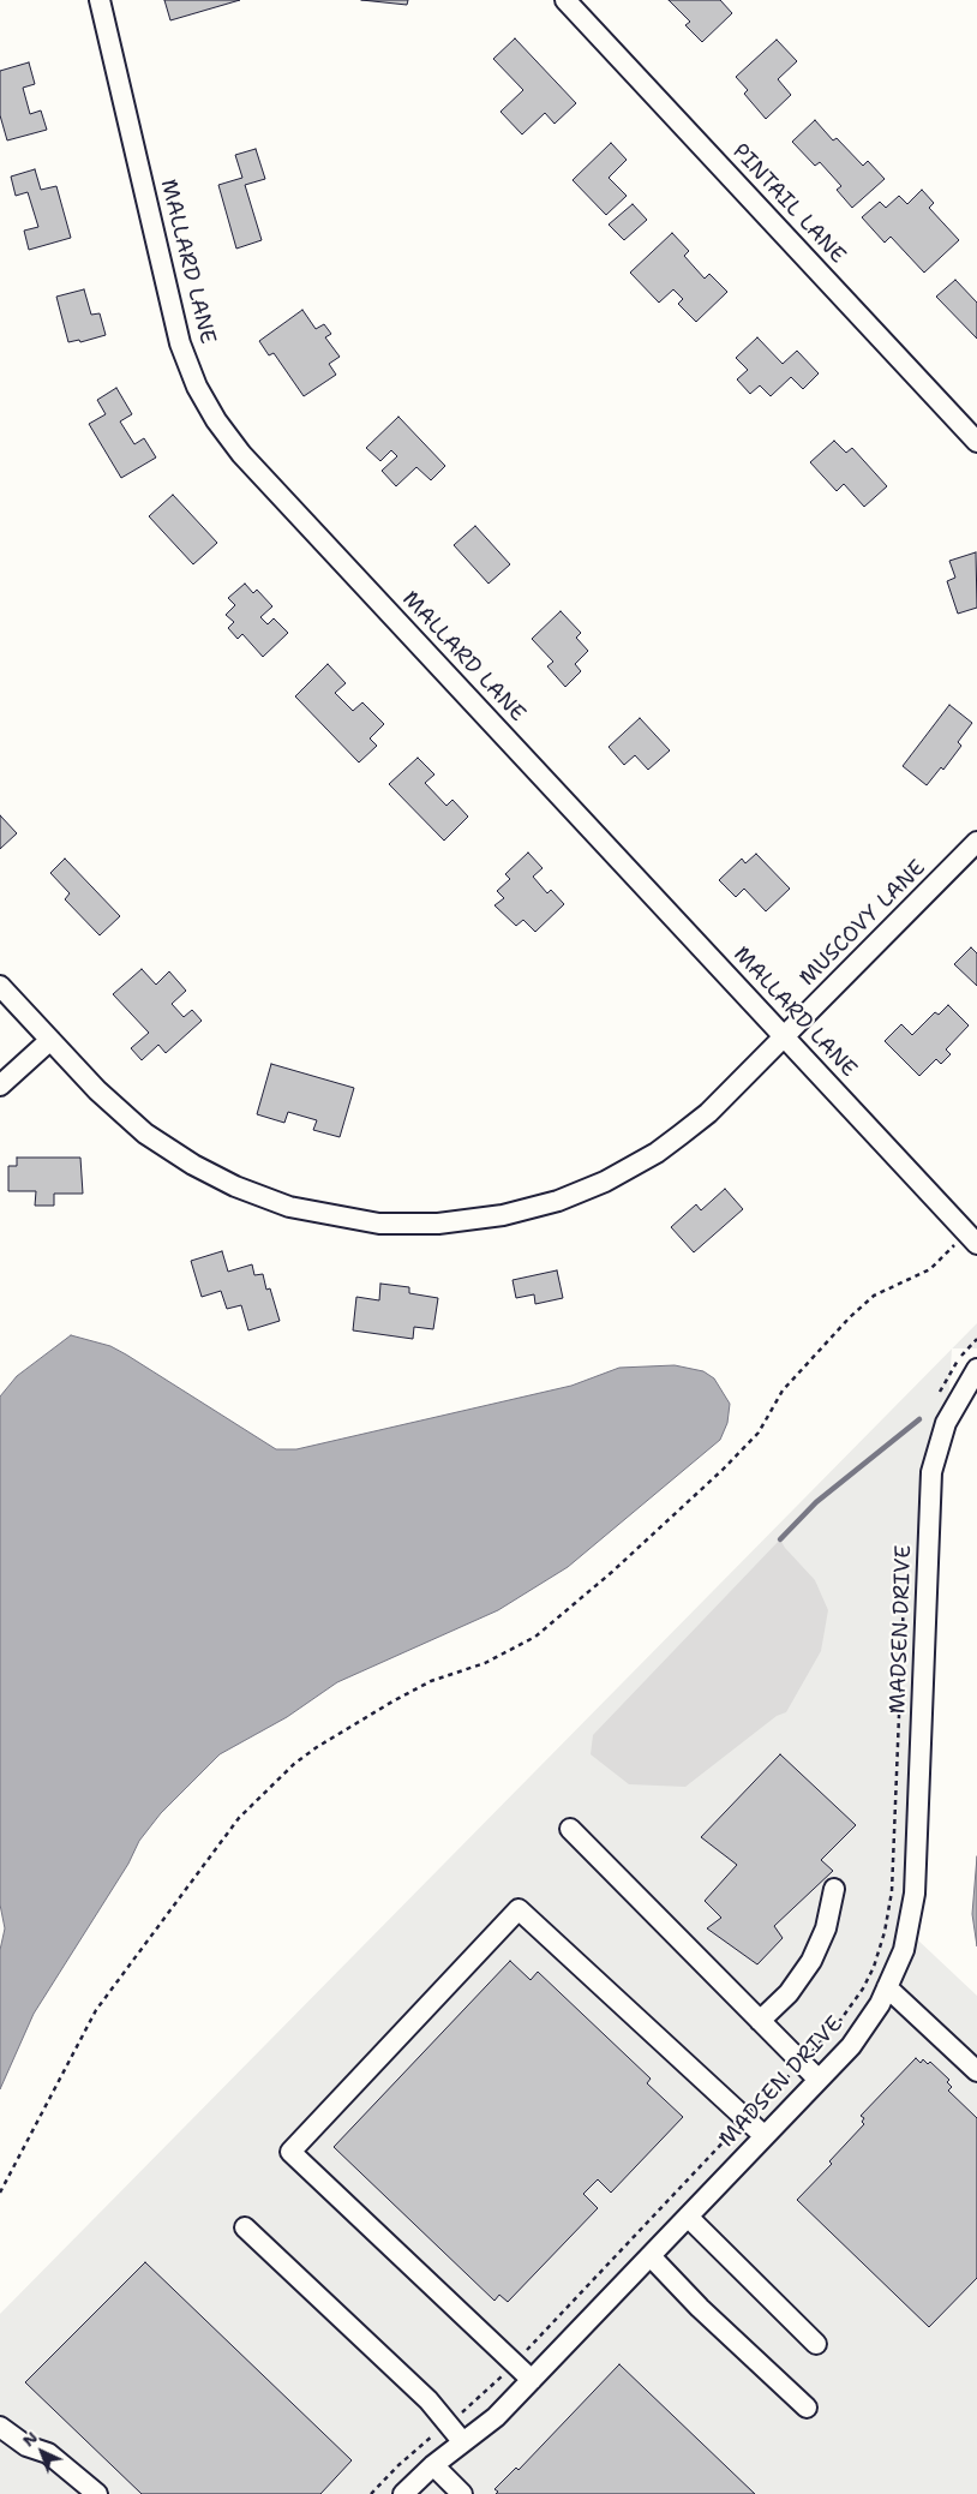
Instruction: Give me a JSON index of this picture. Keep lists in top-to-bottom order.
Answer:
{
  "streets": {
    "street": [
      "PINTAIL LANE",
      "MALLARD LANE",
      "MUSCOVY LANE",
      "MADSEN DRIVE"
    ]
  },
  "crossings": [
    ["MALLARD LANE", "MUSCOVY LANE"]
  ],
  "north": "top left"
}
